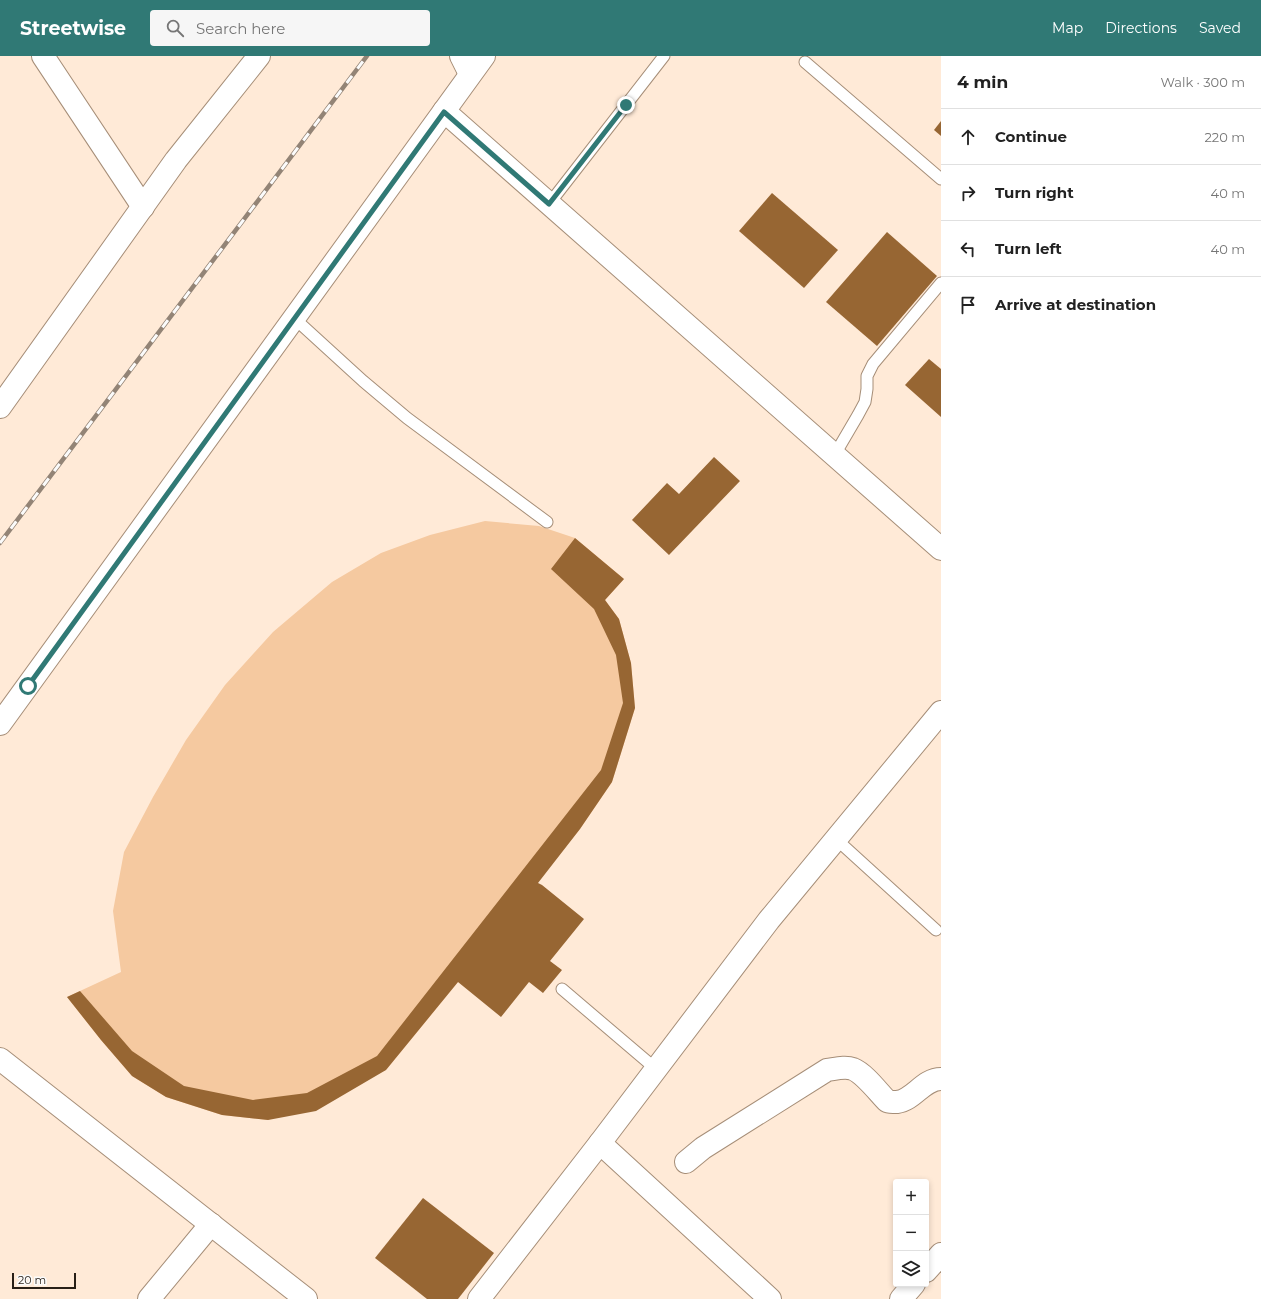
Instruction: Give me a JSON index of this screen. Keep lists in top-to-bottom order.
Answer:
{
  "scale_bar": "20 m",
  "page": {
    "header": "Streetwise",
    "search": "Search here",
    "nav": ["Map", "Directions", "Saved"],
    "heading": ["4 min", "Walk · 300 m"],
    "list": [
      ["Continue", "220 m"],
      ["Turn right", "40 m"],
      ["Turn left", "40 m"],
      "Arrive at destination"
    ],
    "map_buttons": ["+", "−"],
    "scale": "20 m"
  }
}
